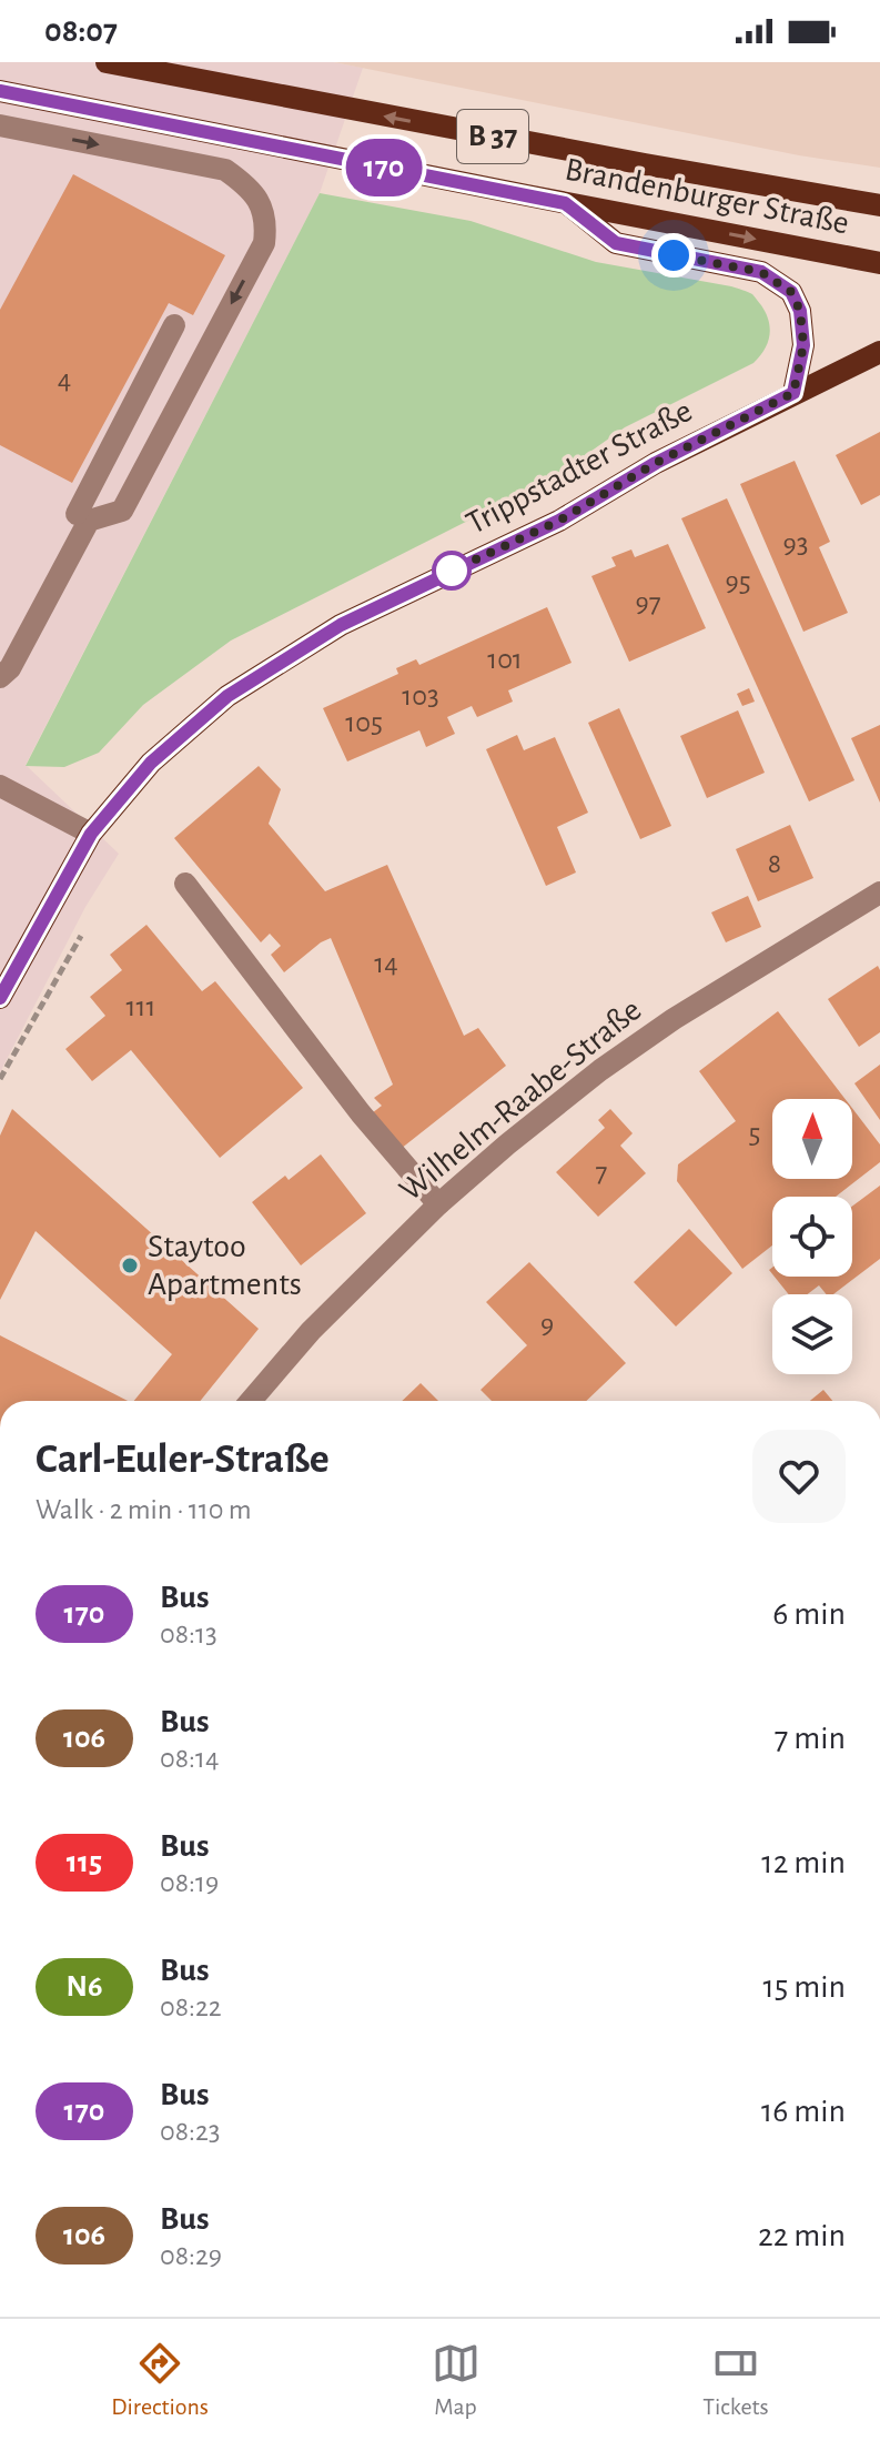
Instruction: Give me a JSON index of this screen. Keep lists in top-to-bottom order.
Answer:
{
  "streets": {
    "main road": ["B 37", "Brandenburger Straße", "Trippstadter Straße"],
    "street": ["Wilhelm-Raabe-Straße"]
  },
  "places": ["Staytoo Apartments"],
  "lines": ["bus line 170"],
  "house_numbers": [
    "4",
    "93",
    "95",
    "97",
    "101",
    "103",
    "105",
    "8",
    "14",
    "111",
    "5",
    "7",
    "9"
  ],
  "north": "top",
  "page": {
    "status": "08:07",
    "on_map": "170",
    "heading": ["Carl-Euler-Straße", "Walk · 2 min · 110 m"],
    "list": [
      {
        "mark": "170",
        "name": "Bus",
        "note": "08:13",
        "value": "6 min"
      },
      {
        "mark": "106",
        "name": "Bus",
        "note": "08:14",
        "value": "7 min"
      },
      {
        "mark": "115",
        "name": "Bus",
        "note": "08:19",
        "value": "12 min"
      },
      {
        "mark": "N6",
        "name": "Bus",
        "note": "08:22",
        "value": "15 min"
      },
      {
        "mark": "170",
        "name": "Bus",
        "note": "08:23",
        "value": "16 min"
      },
      {
        "mark": "106",
        "name": "Bus",
        "note": "08:29",
        "value": "22 min"
      }
    ],
    "tabs": ["Directions", "Map", "Tickets"]
  }
}
